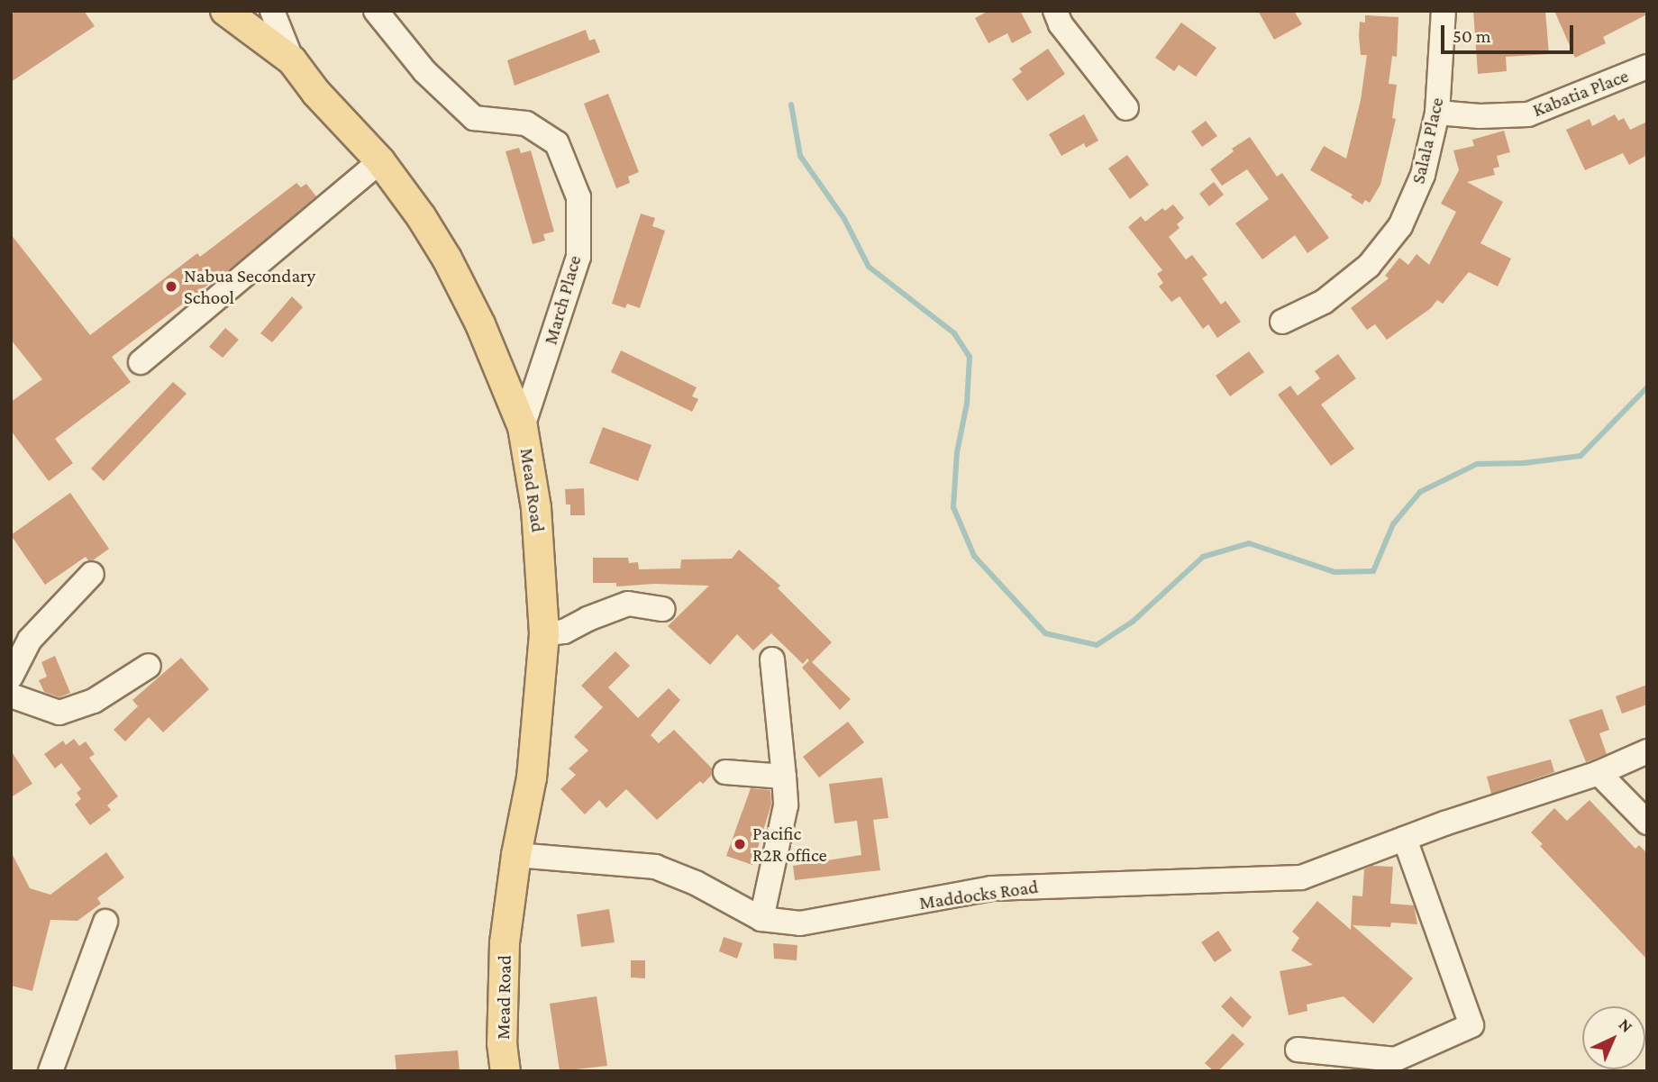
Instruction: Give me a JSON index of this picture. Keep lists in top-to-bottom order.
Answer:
{
  "streets": {
    "main road": ["Mead Road"],
    "street": [
      "Kabatia Place",
      "Salala Place",
      "March Place",
      "Maddocks Road"
    ]
  },
  "crossings": [
    ["Kabatia Place", "Salala Place"],
    ["March Place", "Mead Road"],
    ["Mead Road", "Maddocks Road"]
  ],
  "places": ["Nabua Secondary School", "Pacific R2R office"],
  "scale_bar": "50 m",
  "north": "top right"
}
